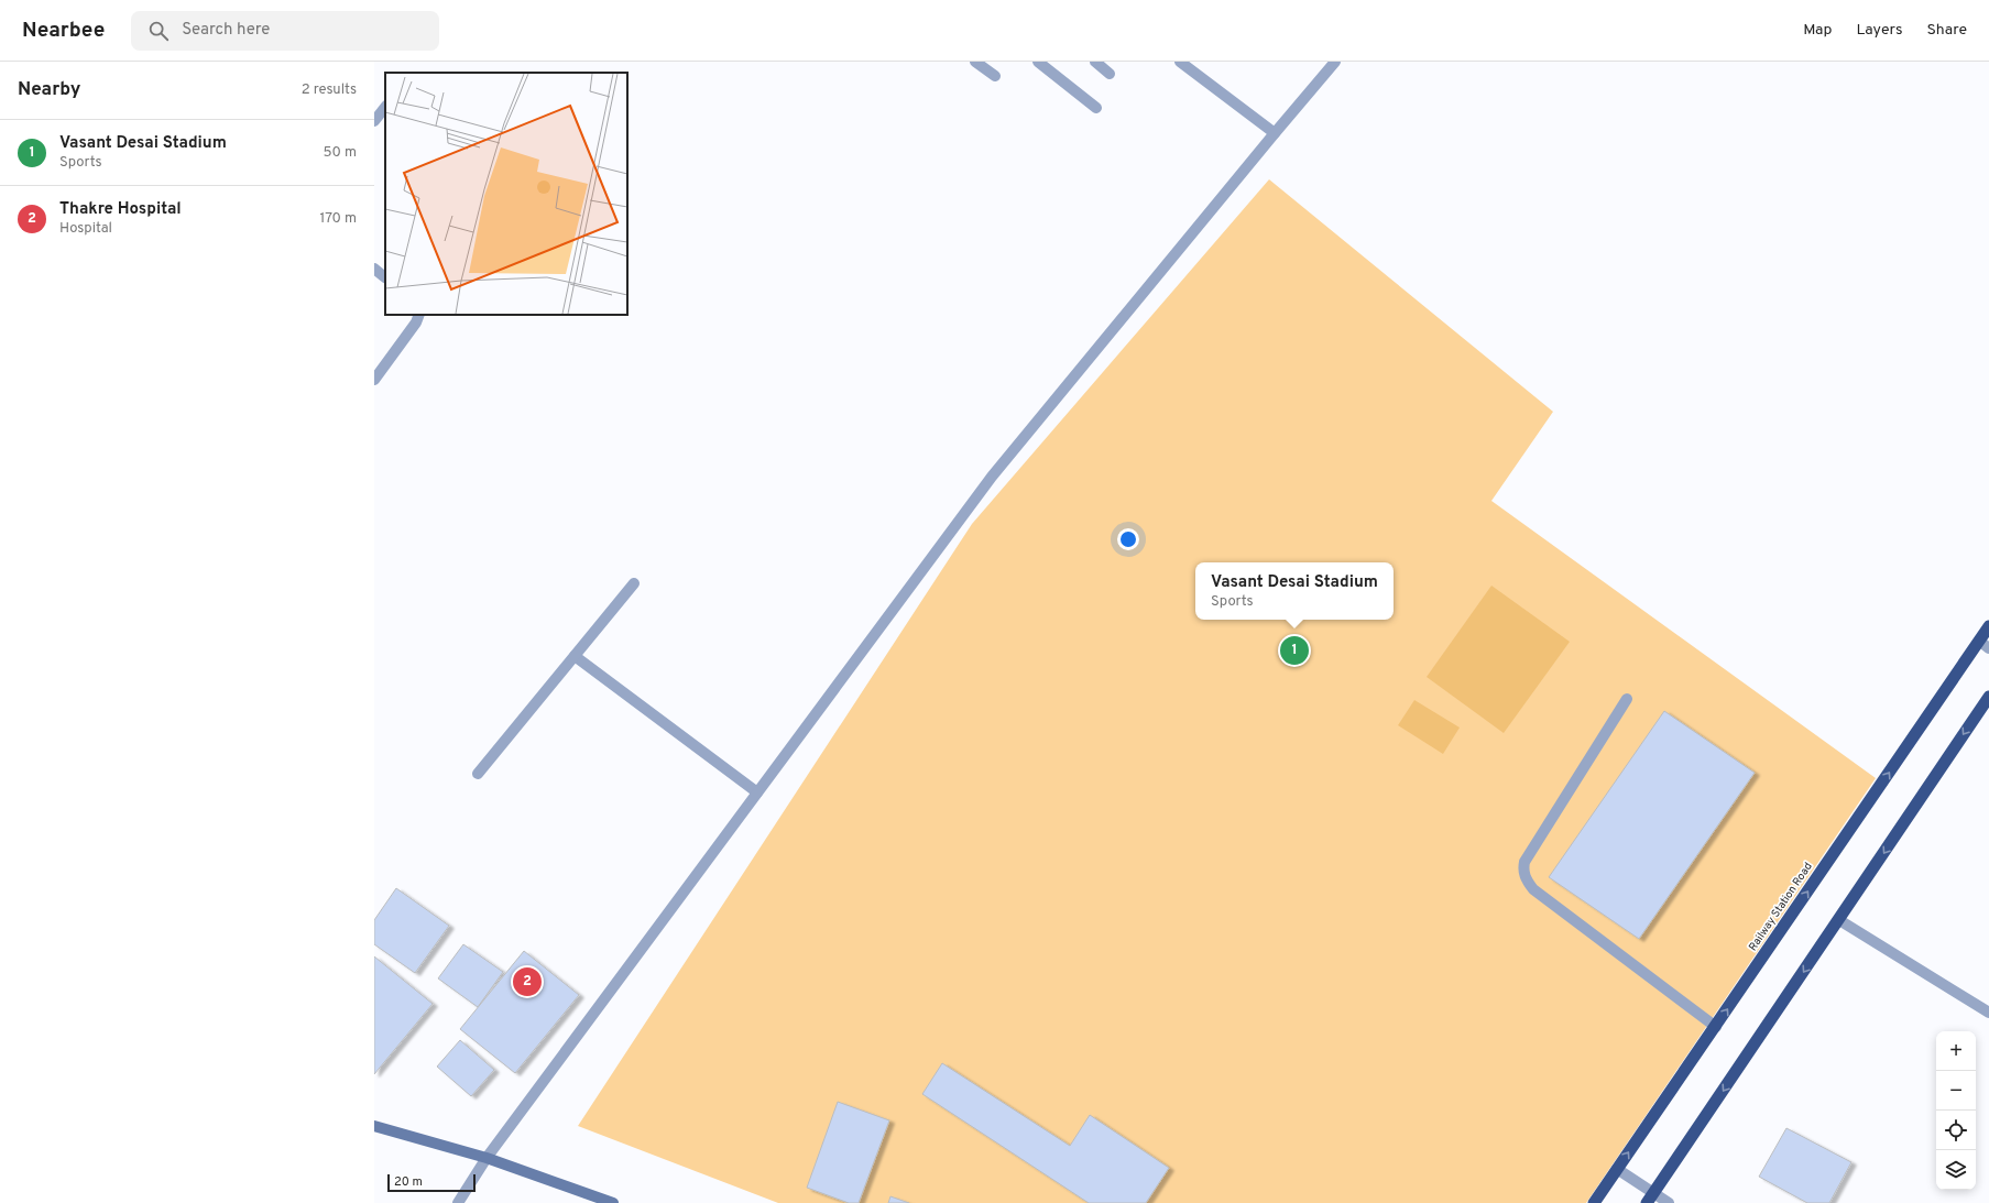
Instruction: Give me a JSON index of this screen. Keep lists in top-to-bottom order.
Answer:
{
  "streets": {
    "highway": ["Railway Station Road"]
  },
  "scale_bar": "20 m",
  "page": {
    "header": "Nearbee",
    "search": "Search here",
    "nav": ["Map", "Layers", "Share"],
    "heading": ["Nearby", "2 results"],
    "list": [
      {
        "mark": "1",
        "name": "Vasant Desai Stadium",
        "note": "Sports",
        "value": "50 m"
      },
      {
        "mark": "2",
        "name": "Thakre Hospital",
        "note": "Hospital",
        "value": "170 m"
      }
    ],
    "popup": ["Vasant Desai Stadium", "Sports"],
    "pins": ["1", "2"],
    "map_buttons": ["+", "−"],
    "scale": "20 m"
  }
}
